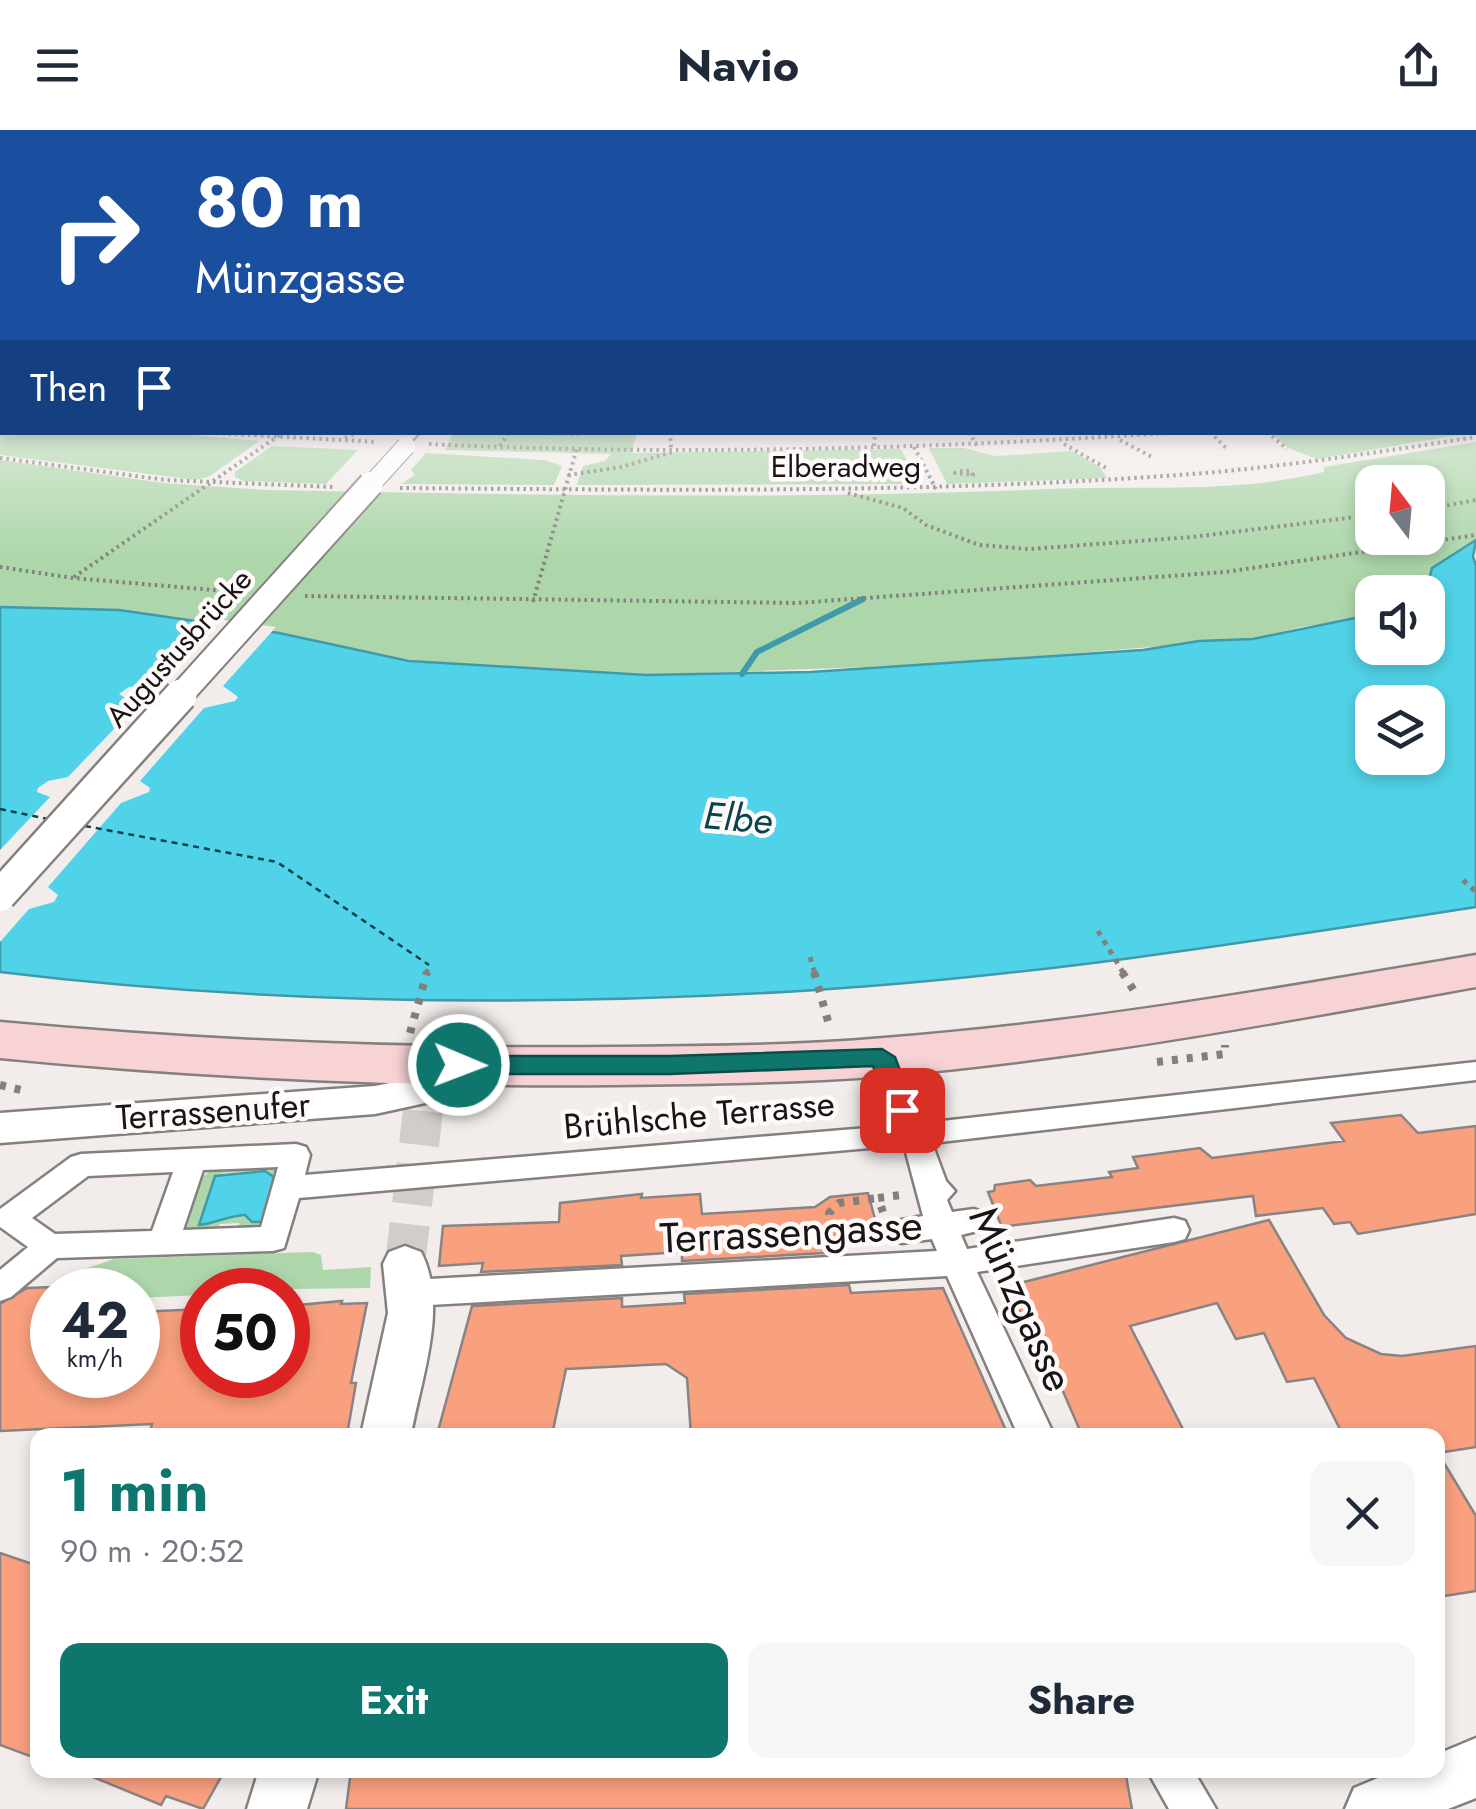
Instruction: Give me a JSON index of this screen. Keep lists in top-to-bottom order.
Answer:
{
  "streets": {
    "street": [
      "Augustusbrücke",
      "Terrassenufer",
      "Brühlsche Terrasse",
      "Terrassengasse",
      "Münzgasse"
    ],
    "path": ["Elberadweg"]
  },
  "crossings": [
    ["Brühlsche Terrasse", "Münzgasse"],
    ["Terrassengasse", "Münzgasse"]
  ],
  "water": ["Elbe"],
  "north": "top",
  "page": {
    "header": "Navio",
    "turn": ["80 m", "Münzgasse"],
    "then": "Then",
    "speed": "42 km/h",
    "limit": "50",
    "heading": ["1 min", "90 m · 20:52"],
    "buttons": ["Exit", "Share"]
  }
}
